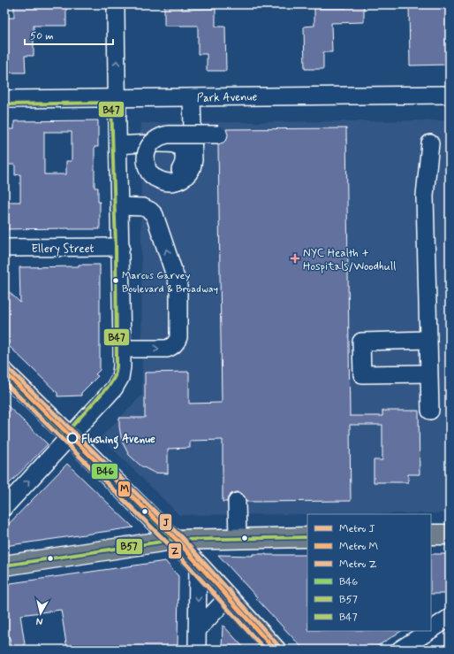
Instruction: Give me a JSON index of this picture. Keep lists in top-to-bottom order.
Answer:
{
  "streets": {
    "street": ["Park Avenue", "Ellery Street"]
  },
  "places": {
    "health": ["NYC Health + Hospitals/Woodhull"],
    "other": ["Marcus Garvey Boulevard & Broadway", "Flushing Avenue"]
  },
  "lines": [
    "transit line B47",
    "metro line J",
    "metro line M",
    "transit line B46",
    "metro line Z",
    "transit line B57"
  ],
  "legend": [
    "Metro J",
    "Metro M",
    "Metro Z",
    "B46",
    "B57",
    "B47"
  ],
  "scale_bar": "50 m",
  "north": "bottom"
}
